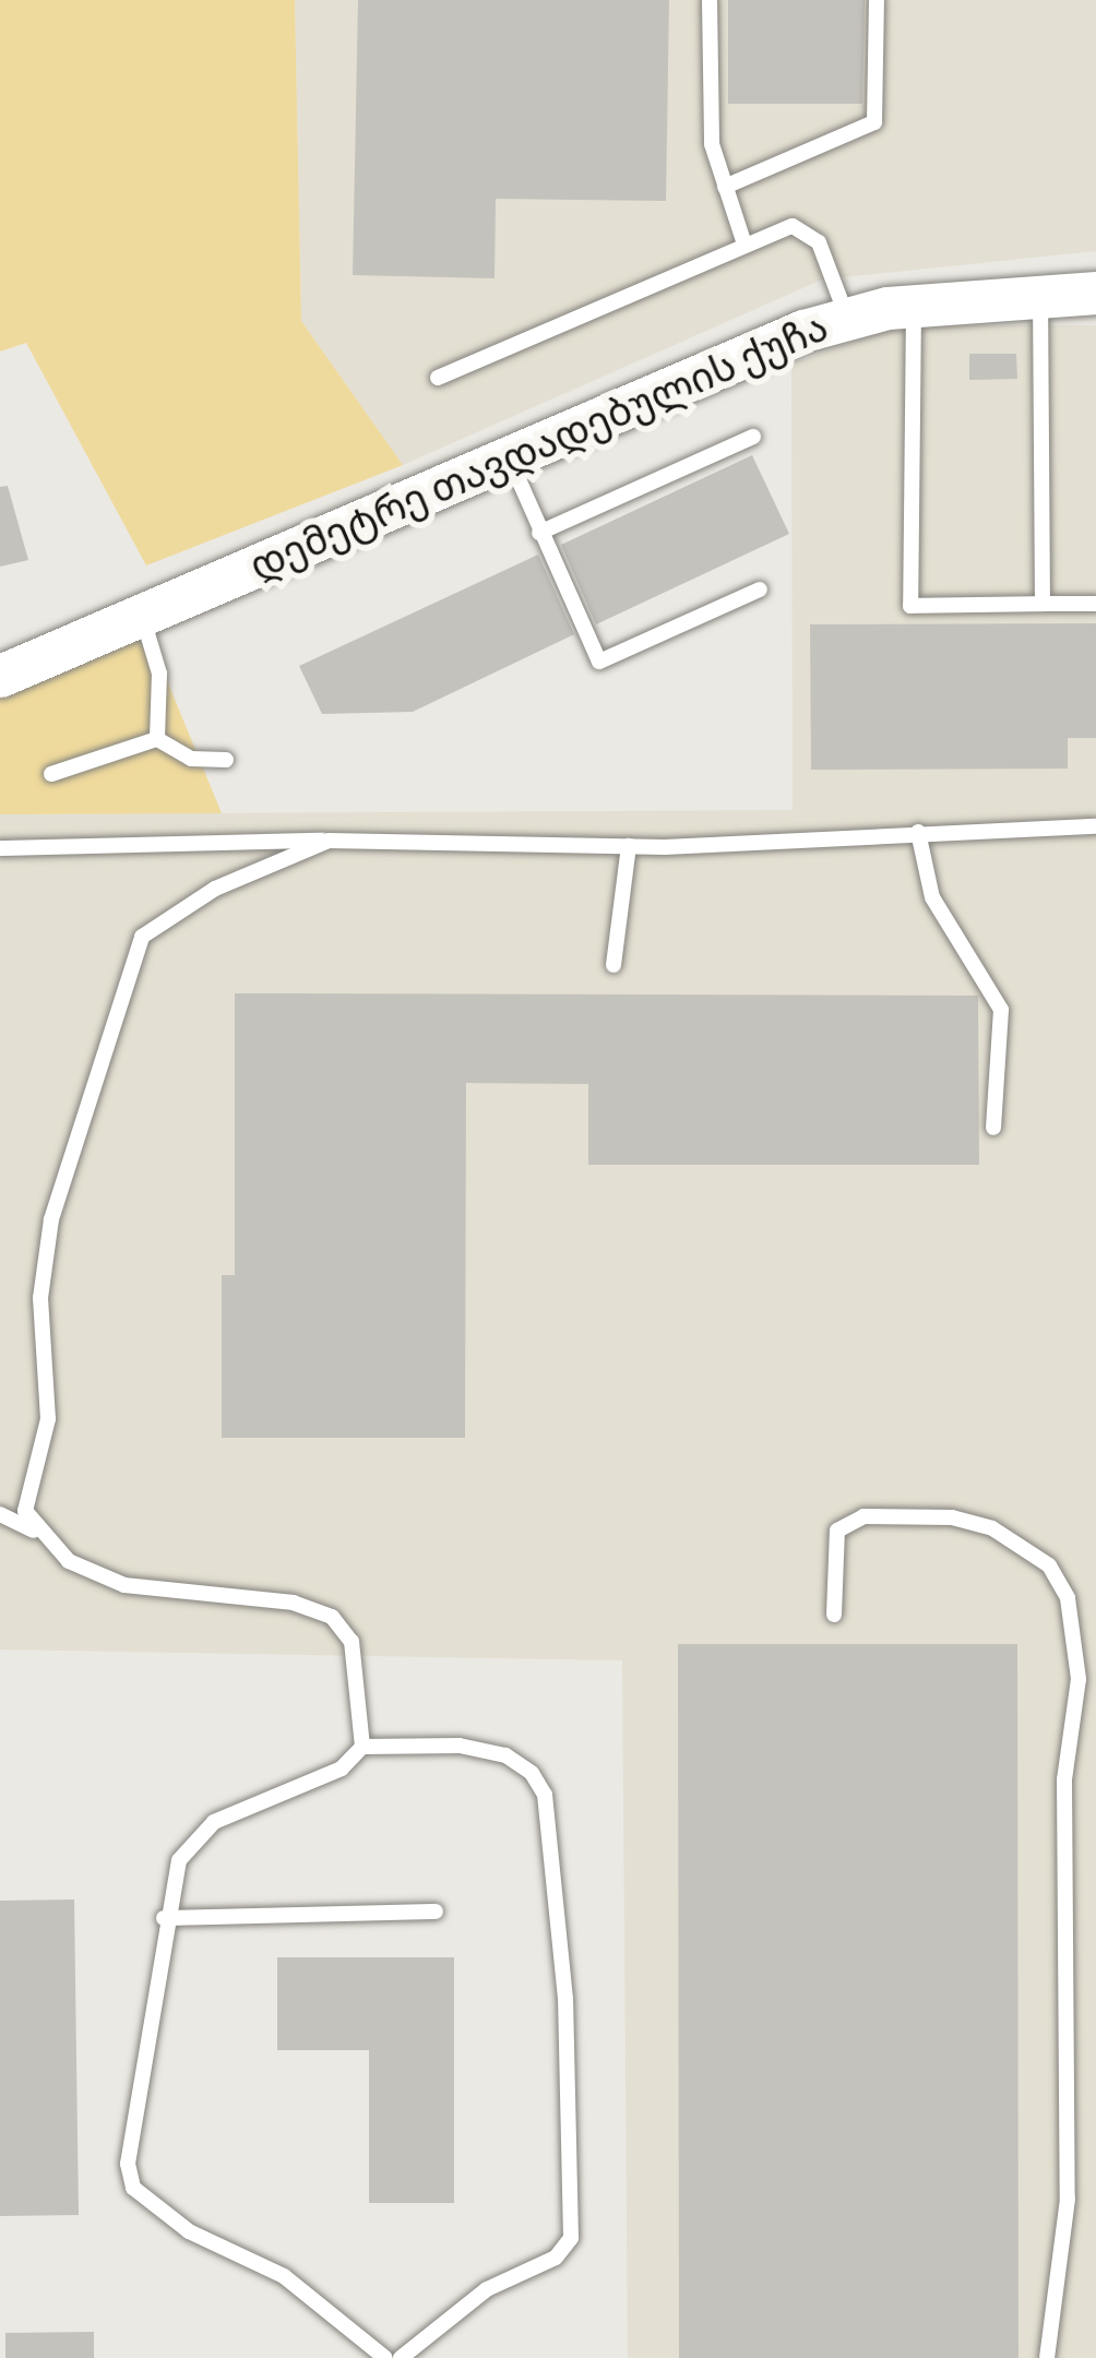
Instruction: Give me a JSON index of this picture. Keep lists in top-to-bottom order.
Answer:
{
  "streets": {
    "main road": ["დემეტრე თავდადებულის ქუჩა"]
  }
}
